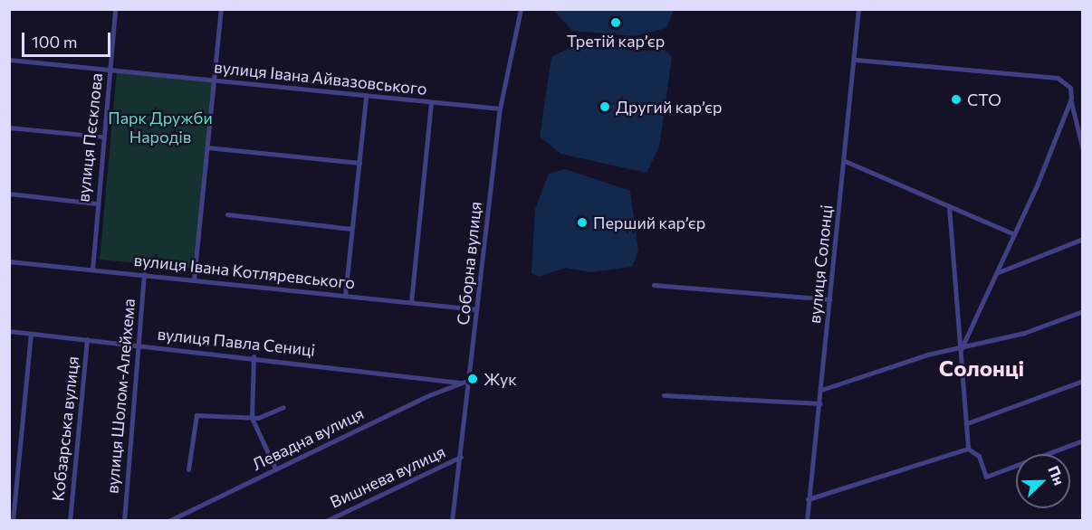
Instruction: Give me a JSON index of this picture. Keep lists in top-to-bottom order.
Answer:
{
  "streets": {
    "street": [
      "вулиця Івана Айвазовського",
      "вулиця Пєсклова",
      "Соборна вулиця",
      "вулиця Солонці",
      "вулиця Івана Котляревського",
      "вулиця Павла Сениці",
      "вулиця Шолом-Алейхема",
      "Кобзарська вулиця",
      "Левадна вулиця",
      "Вишнева вулиця"
    ]
  },
  "crossings": [
    ["вулиця Івана Айвазовського", "вулиця Пєсклова"],
    ["вулиця Івана Айвазовського", "Соборна вулиця"],
    ["вулиця Пєсклова", "вулиця Івана Котляревського"],
    ["Соборна вулиця", "вулиця Івана Котляревського"],
    ["Соборна вулиця", "Вишнева вулиця"],
    ["вулиця Івана Котляревського", "вулиця Шолом-Алейхема"],
    ["вулиця Павла Сениці", "вулиця Шолом-Алейхема"],
    ["вулиця Павла Сениці", "Кобзарська вулиця"],
    ["вулиця Павла Сениці", "Левадна вулиця"]
  ],
  "districts": ["Солонці"],
  "parks": ["Парк Дружби Народів"],
  "places": [
    "Третій кар’єр",
    "СТО",
    "Другий кар’єр",
    "Перший кар’єр",
    "Жук"
  ],
  "scale_bar": "100 m",
  "north": "top right"
}
